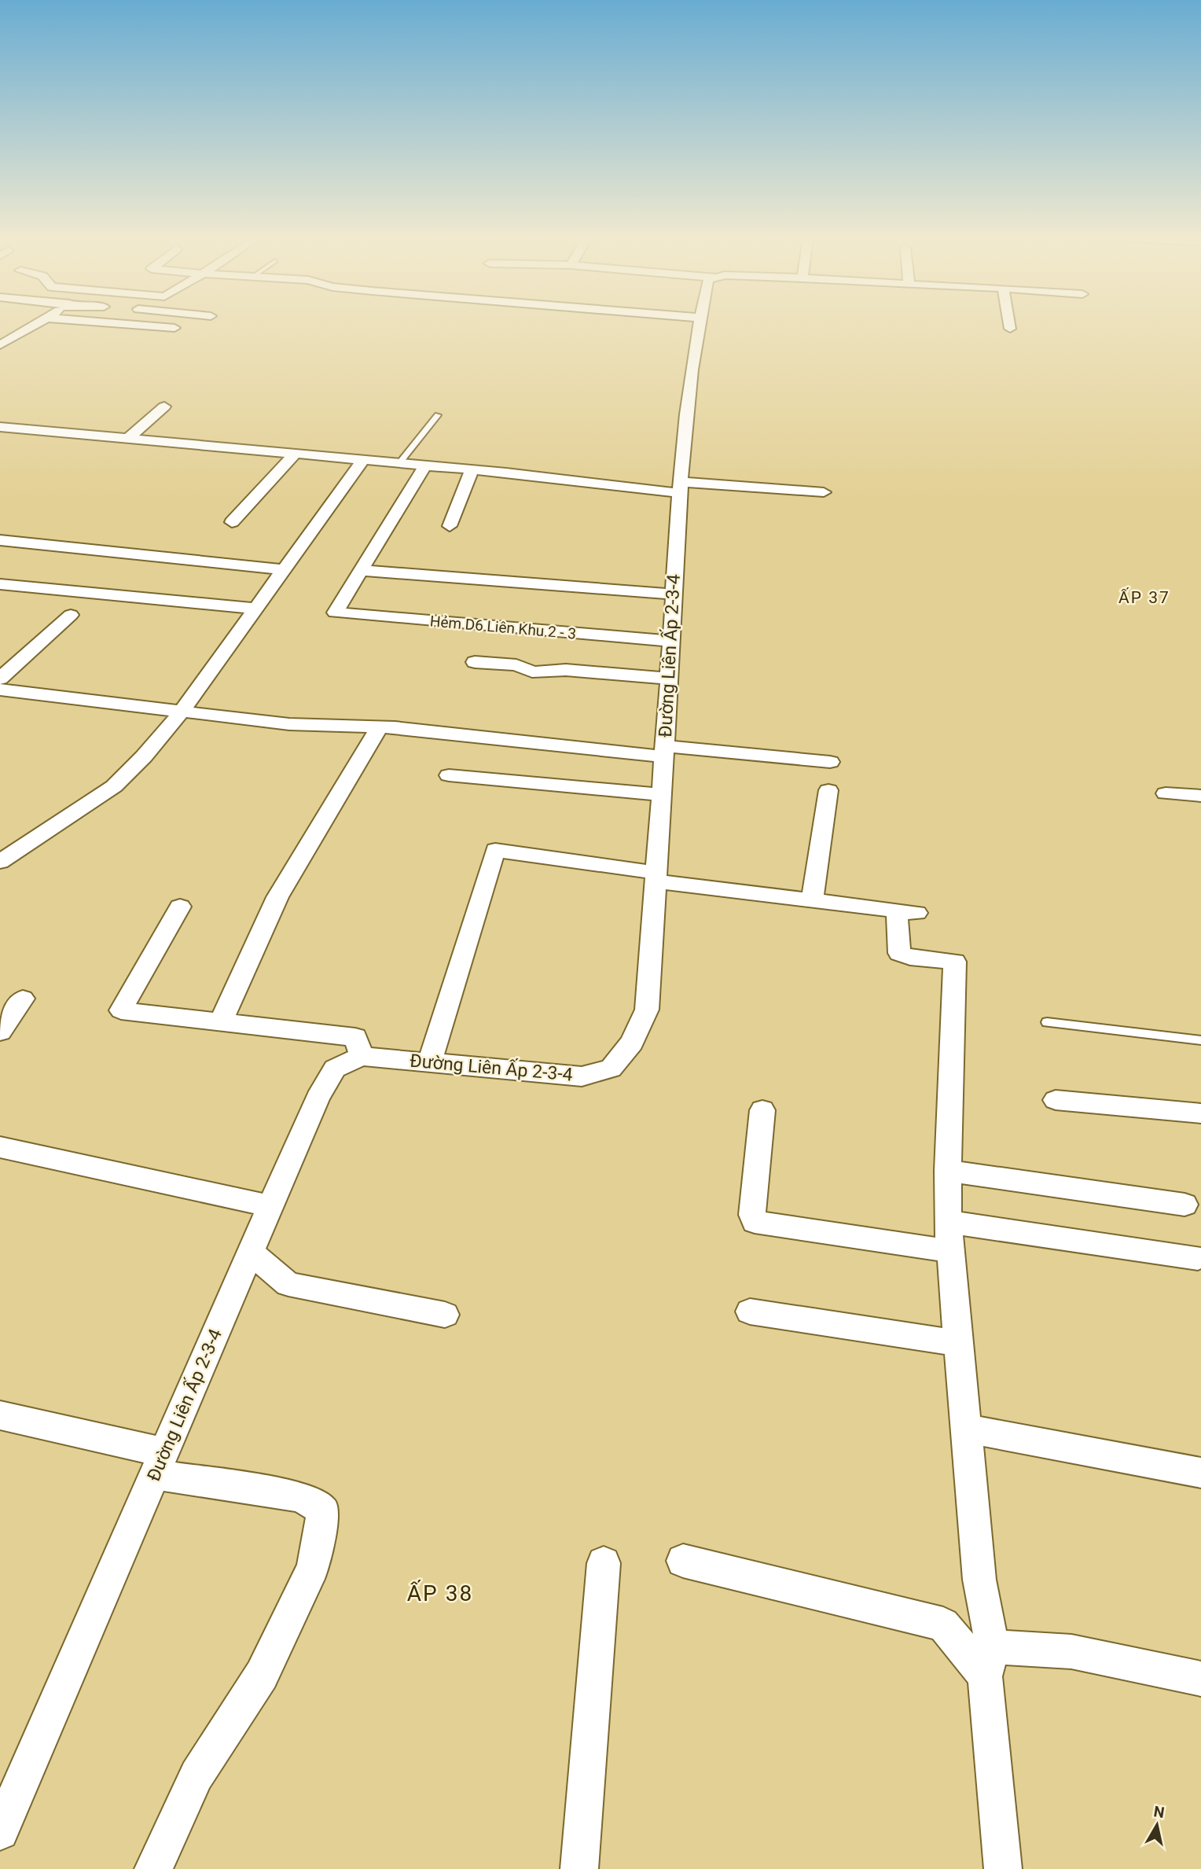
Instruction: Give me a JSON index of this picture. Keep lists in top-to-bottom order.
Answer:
{
  "streets": {
    "street": ["Hẻm D6 Liên Khu 2 - 3", "Đường Liên Ấp 2-3-4"]
  },
  "crossings": [
    ["Hẻm D6 Liên Khu 2 - 3", "Đường Liên Ấp 2-3-4"]
  ],
  "districts": ["ẤP 37", "ẤP 38"],
  "north": "top"
}
